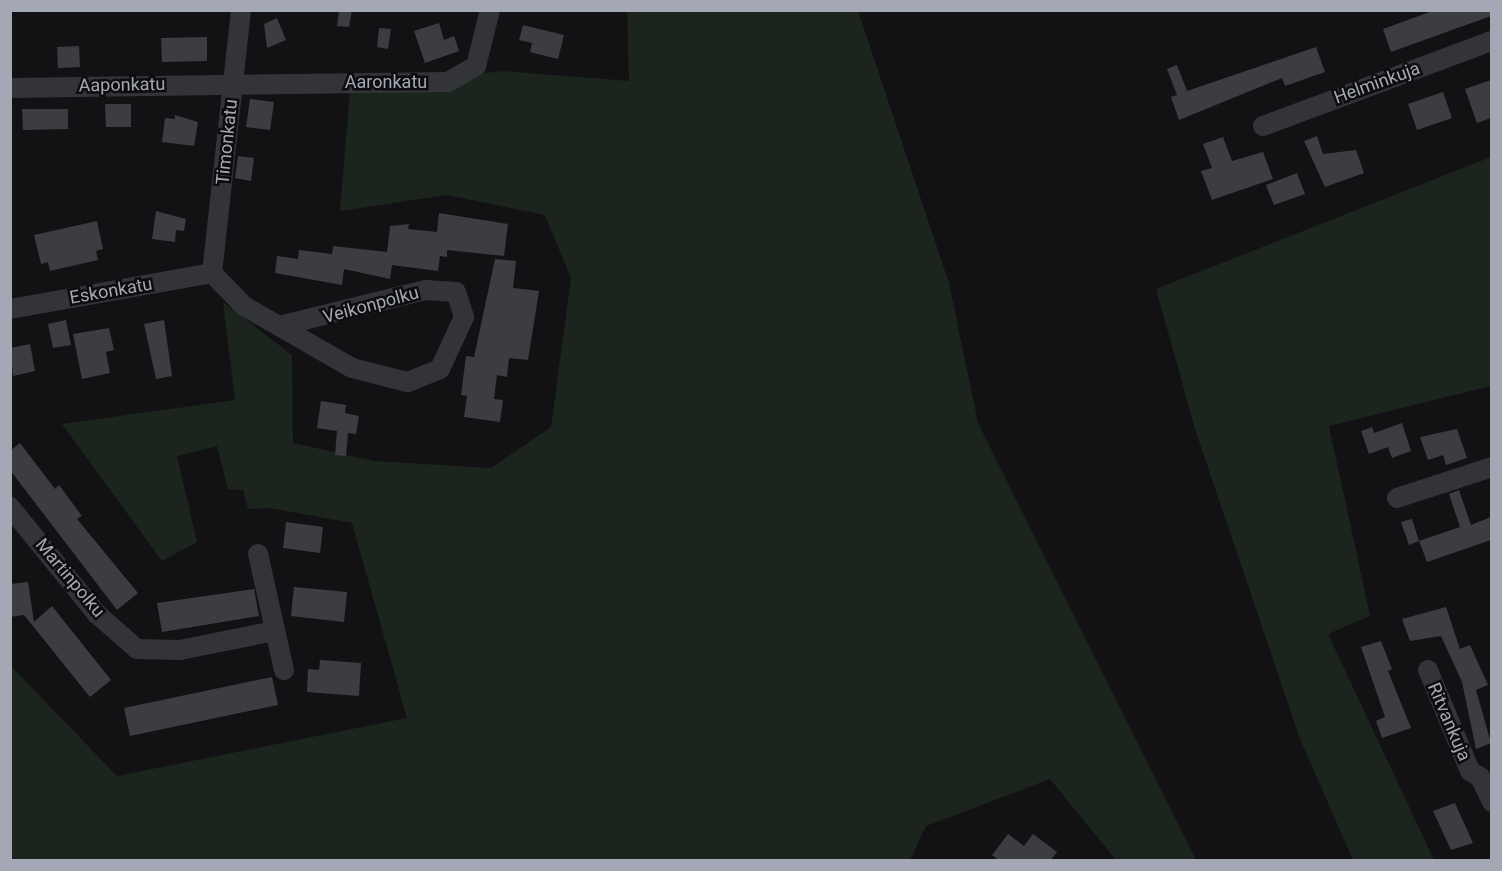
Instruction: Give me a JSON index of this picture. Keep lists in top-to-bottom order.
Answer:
{
  "streets": {
    "street": [
      "Aaronkatu",
      "Helminkuja",
      "Aaponkatu",
      "Timonkatu",
      "Eskonkatu",
      "Veikonpolku",
      "Martinpolku",
      "Ritvankuja"
    ]
  },
  "crossings": [
    ["Aaronkatu", "Aaponkatu"],
    ["Aaronkatu", "Timonkatu"],
    ["Aaponkatu", "Timonkatu"],
    ["Timonkatu", "Eskonkatu"],
    ["Timonkatu", "Veikonpolku"],
    ["Eskonkatu", "Veikonpolku"]
  ]
}
